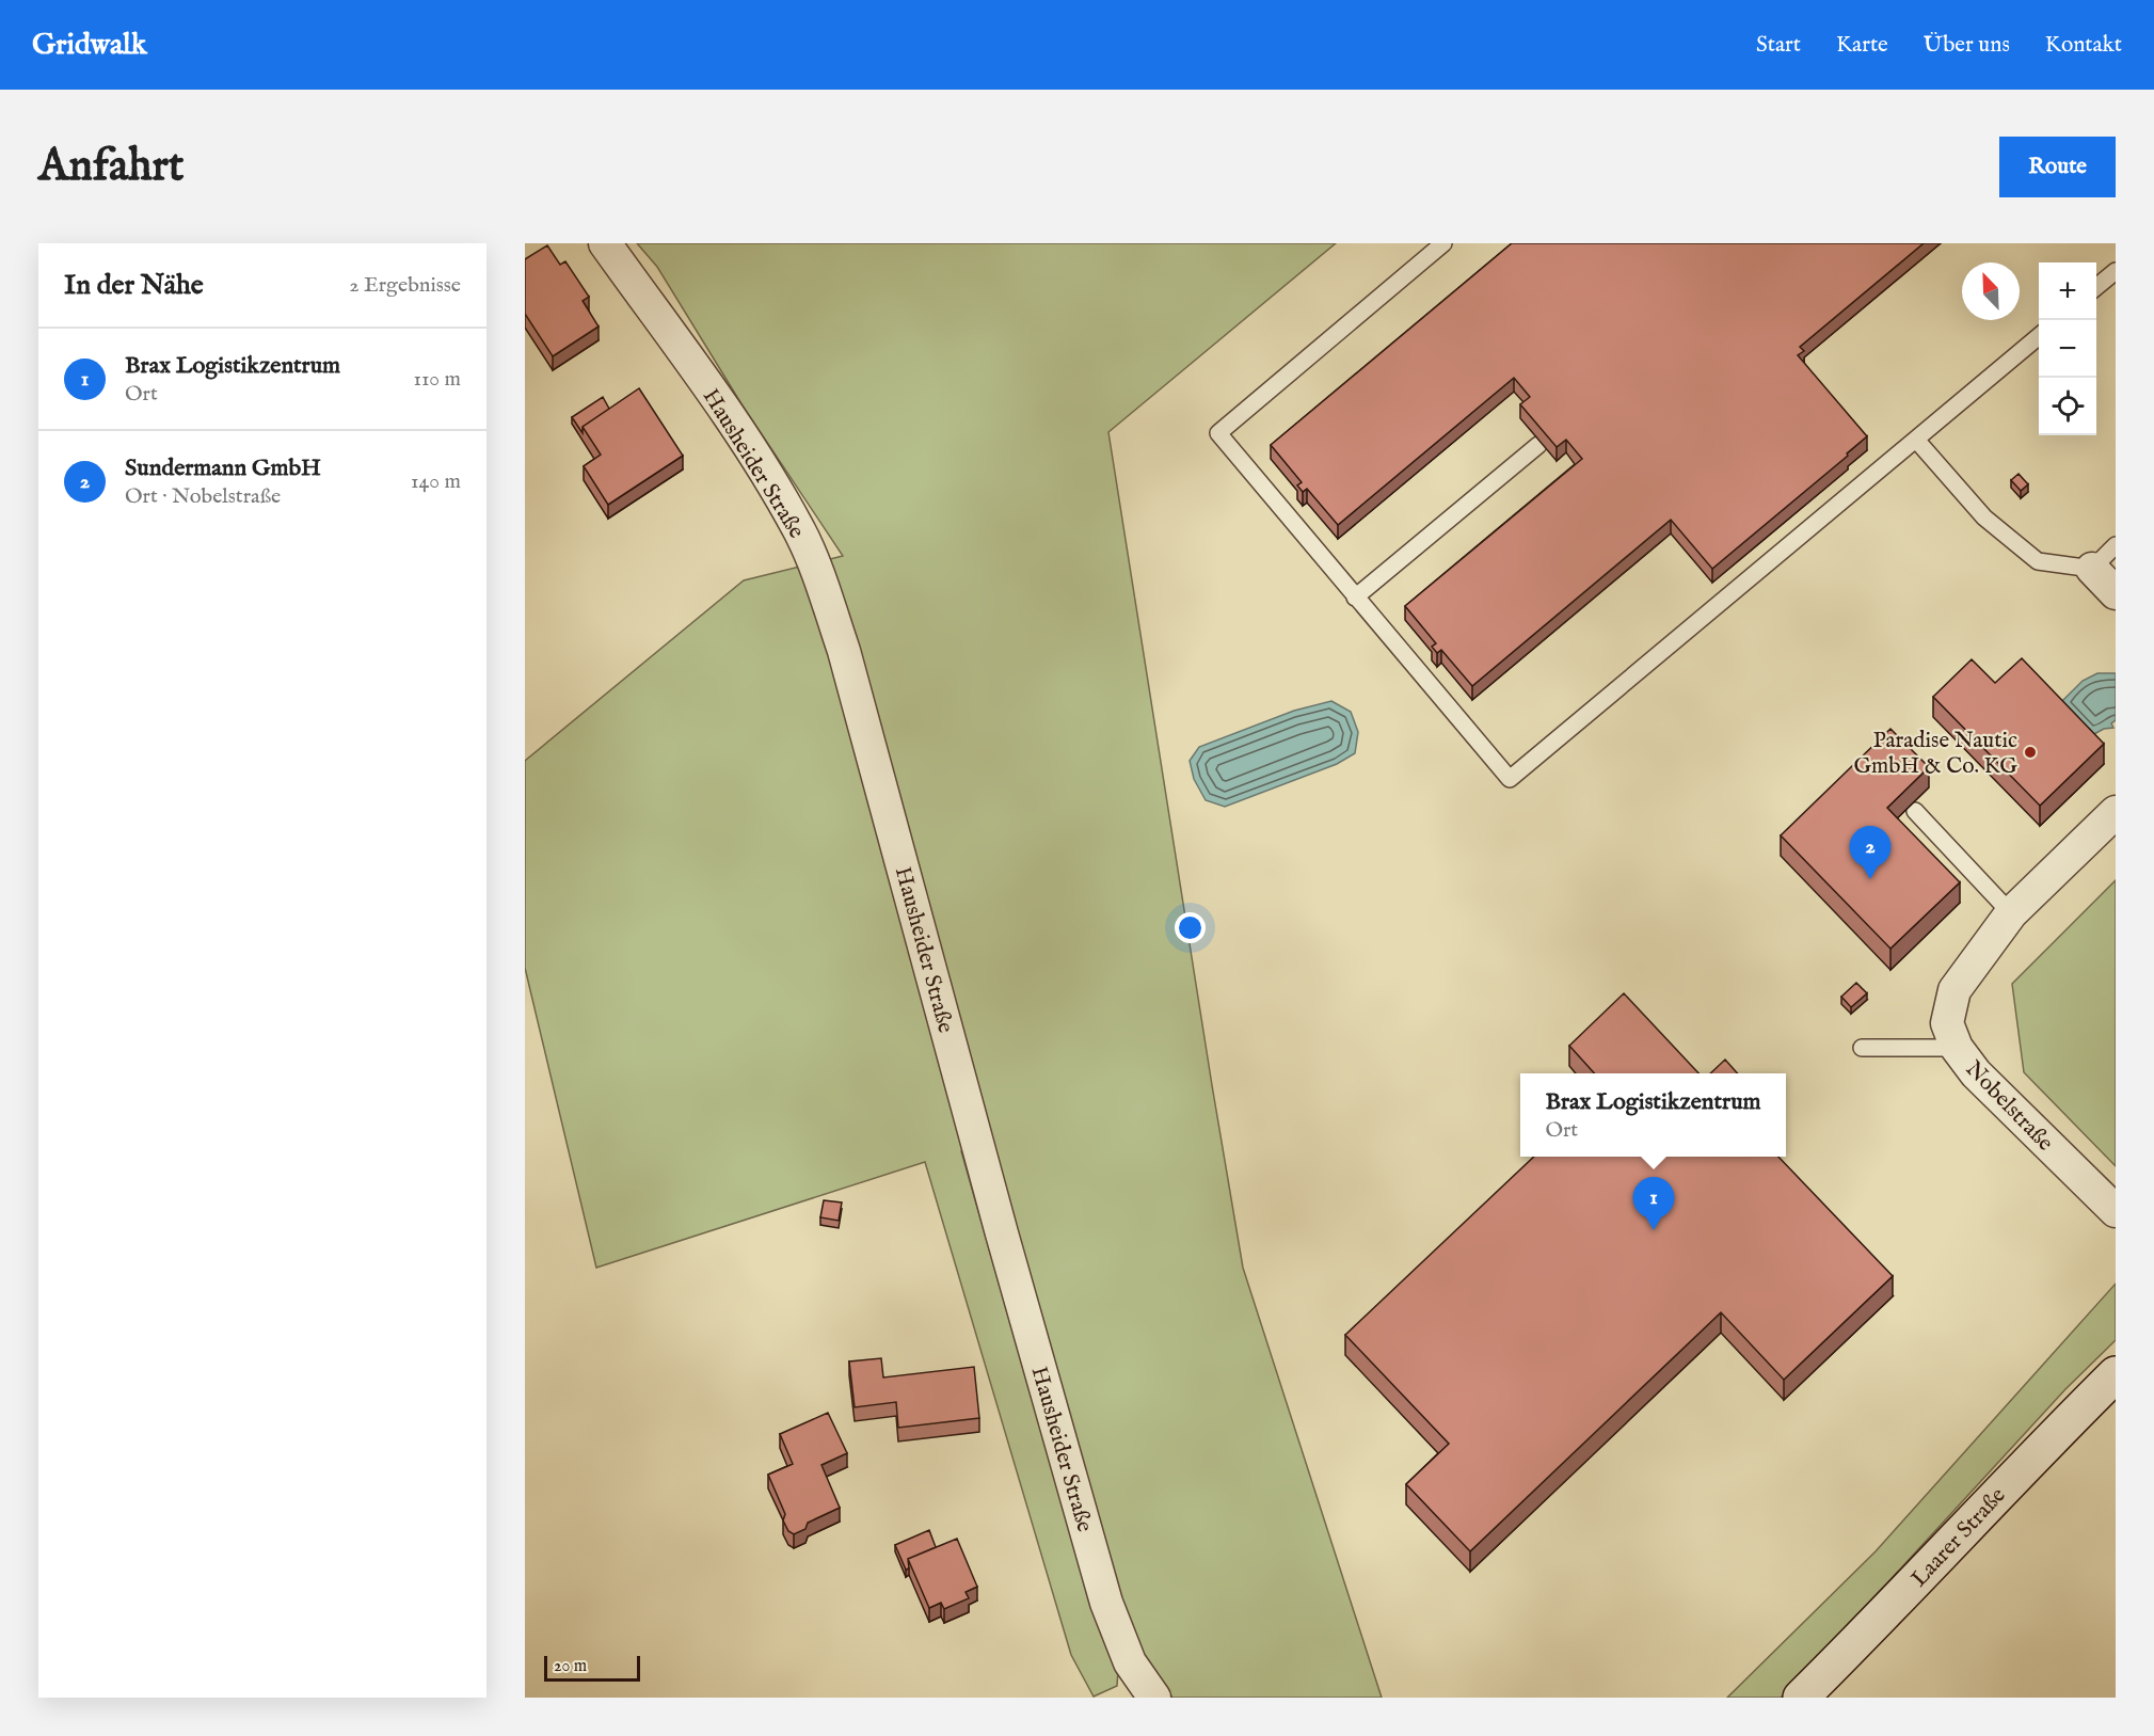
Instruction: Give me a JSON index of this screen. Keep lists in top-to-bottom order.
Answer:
{
  "streets": {
    "main road": ["Laarer Straße"],
    "street": ["Hausheider Straße", "Nobelstraße"]
  },
  "places": ["Paradise Nautic GmbH & Co. KG"],
  "scale_bar": "20 m",
  "north": "top left",
  "page": {
    "header": "Gridwalk",
    "nav": [
      "Start",
      "Karte",
      "Über uns",
      "Kontakt"
    ],
    "buttons": "Route",
    "title": "Anfahrt",
    "heading": ["In der Nähe", "2 Ergebnisse"],
    "map_buttons": ["+", "−"],
    "list": [
      {
        "mark": "1",
        "name": "Brax Logistikzentrum",
        "note": "Ort",
        "value": "110 m"
      },
      {
        "mark": "2",
        "name": "Sundermann GmbH",
        "note": "Ort · Nobelstraße",
        "value": "140 m"
      }
    ],
    "pins": ["2", "1"],
    "popup": ["Brax Logistikzentrum", "Ort"],
    "scale": "20 m"
  }
}
